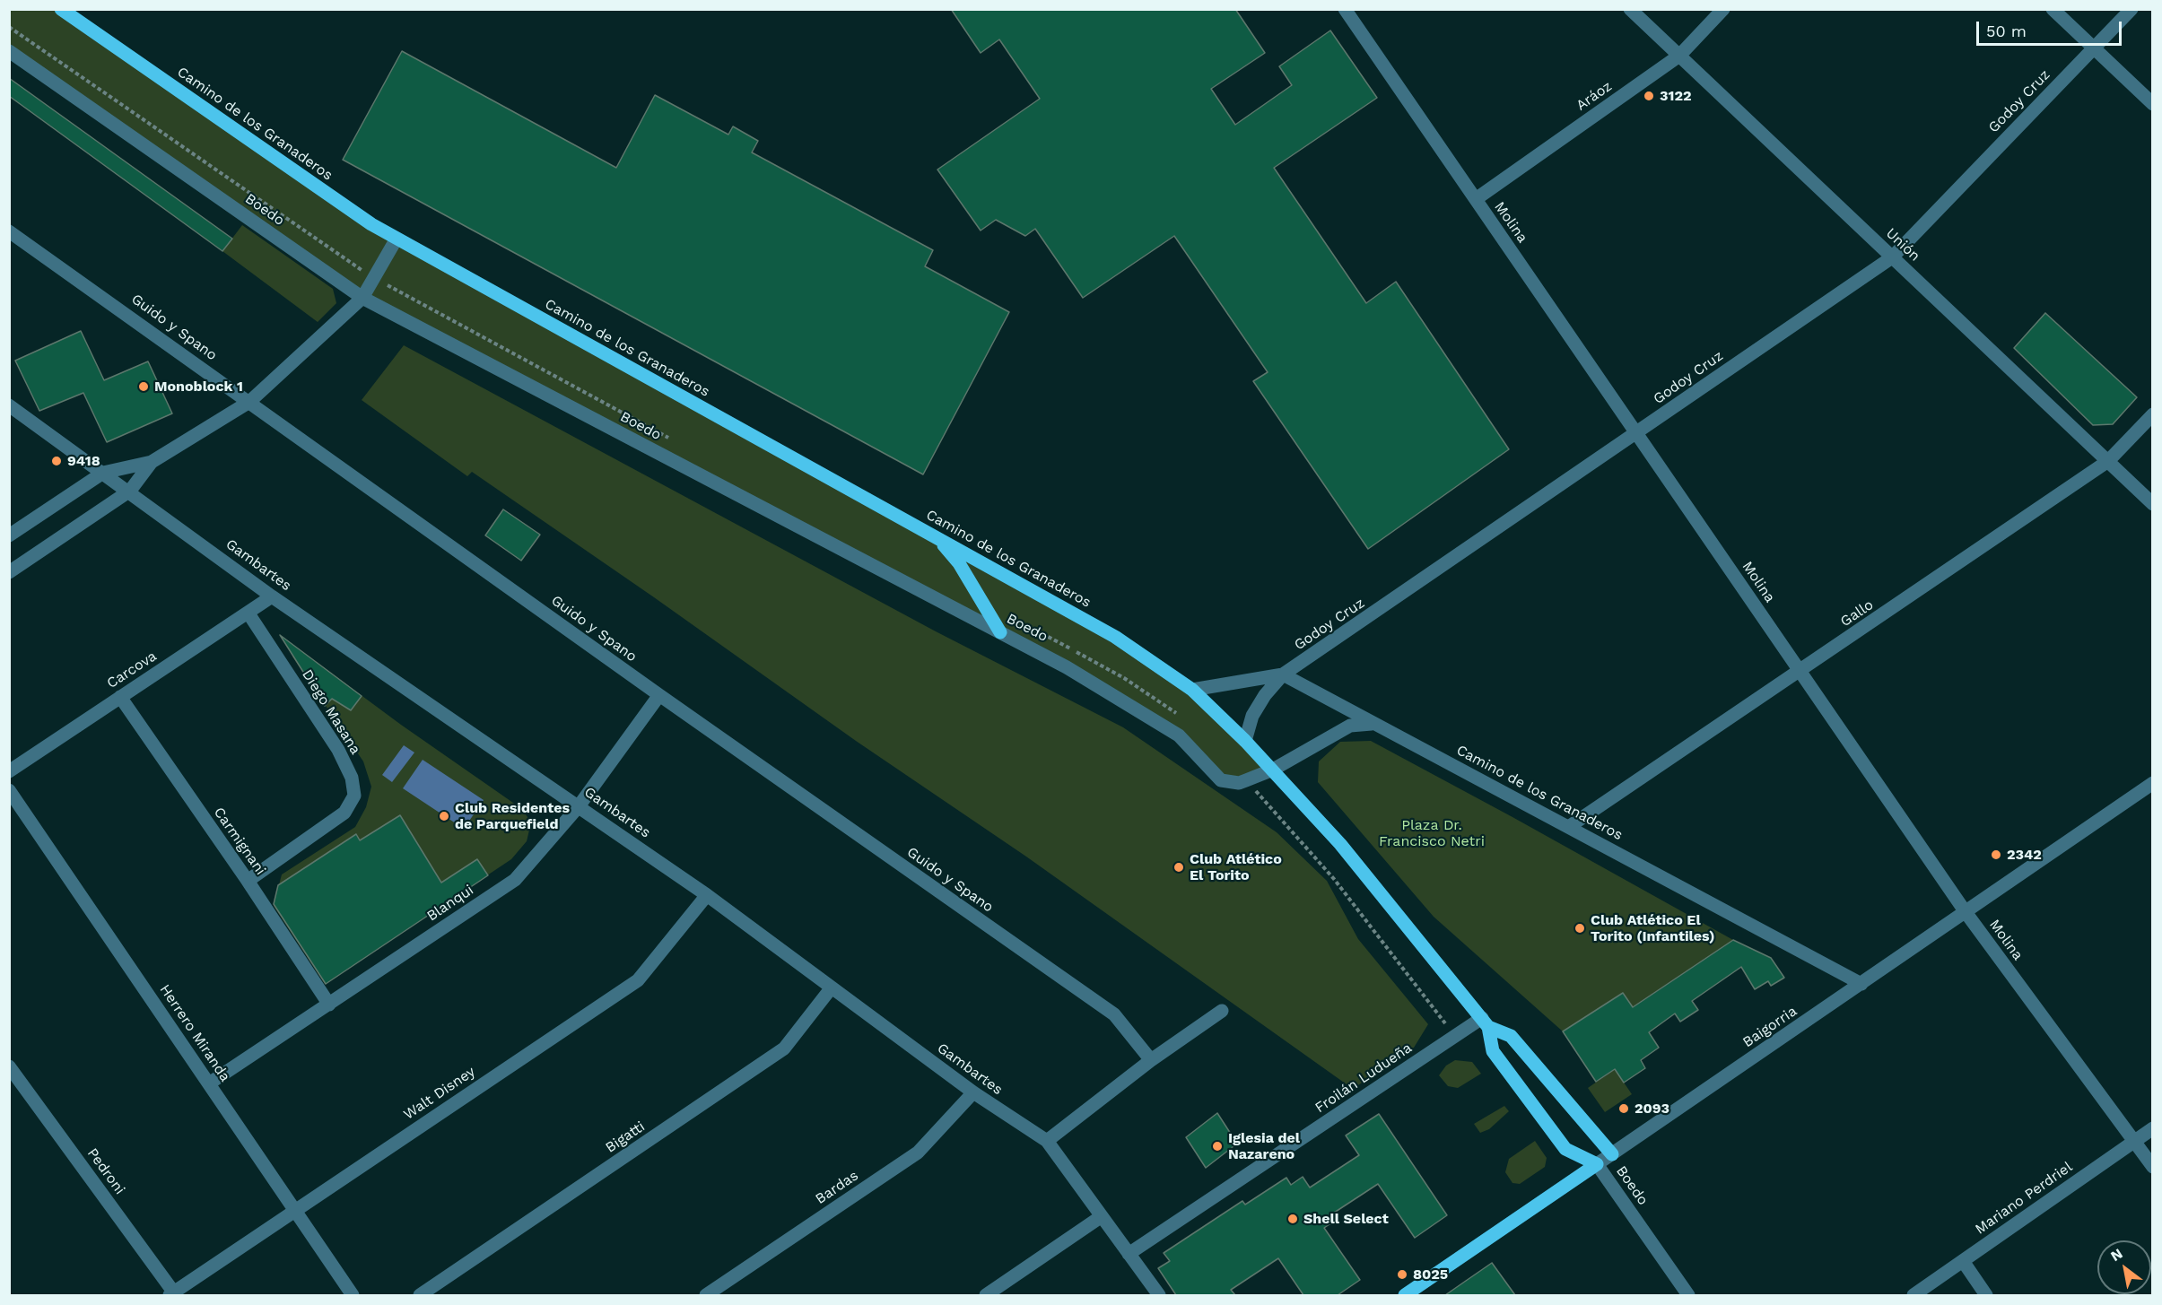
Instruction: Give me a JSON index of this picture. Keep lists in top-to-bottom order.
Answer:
{
  "streets": {
    "main road": ["Camino de los Granaderos", "Boedo", "Baigorria"],
    "street": [
      "Aráoz",
      "Godoy Cruz",
      "Molina",
      "Unión",
      "Guido y Spano",
      "Gambartes",
      "Gallo",
      "Carcova",
      "Diego Masana",
      "Carmignani",
      "Blanqui",
      "Herrero Miranda",
      "Froilán Ludueña",
      "Walt Disney",
      "Bigatti",
      "Pedroni",
      "Bardas",
      "Mariano Perdriel"
    ]
  },
  "crossings": [
    ["Aráoz", "Molina"],
    ["Aráoz", "Unión"],
    ["Godoy Cruz", "Camino de los Granaderos"],
    ["Godoy Cruz", "Boedo"],
    ["Godoy Cruz", "Molina"],
    ["Godoy Cruz", "Unión"],
    ["Camino de los Granaderos", "Boedo"],
    ["Camino de los Granaderos", "Gallo"],
    ["Camino de los Granaderos", "Baigorria"],
    ["Boedo", "Baigorria"],
    ["Boedo", "Froilán Ludueña"],
    ["Molina", "Gallo"],
    ["Molina", "Baigorria"],
    ["Molina", "Mariano Perdriel"],
    ["Unión", "Gallo"],
    ["Guido y Spano", "Blanqui"],
    ["Gambartes", "Carcova"],
    ["Gambartes", "Blanqui"],
    ["Gambartes", "Froilán Ludueña"],
    ["Gambartes", "Walt Disney"],
    ["Gambartes", "Bigatti"],
    ["Gambartes", "Bardas"],
    ["Carcova", "Diego Masana"],
    ["Carcova", "Carmignani"],
    ["Diego Masana", "Carmignani"],
    ["Carmignani", "Blanqui"],
    ["Blanqui", "Herrero Miranda"],
    ["Herrero Miranda", "Walt Disney"],
    ["Walt Disney", "Pedroni"]
  ],
  "parks": ["Plaza Dr. Francisco Netri"],
  "places": [
    "3122",
    "Monoblock 1",
    "9418",
    "Club Residentes de Parquefield",
    "2342",
    "Club Atlético El Torito",
    "Club Atlético El Torito (Infantiles)",
    "2093",
    "Iglesia del Nazareno",
    "Shell Select",
    "8025"
  ],
  "scale_bar": "50 m",
  "north": "top left"
}
